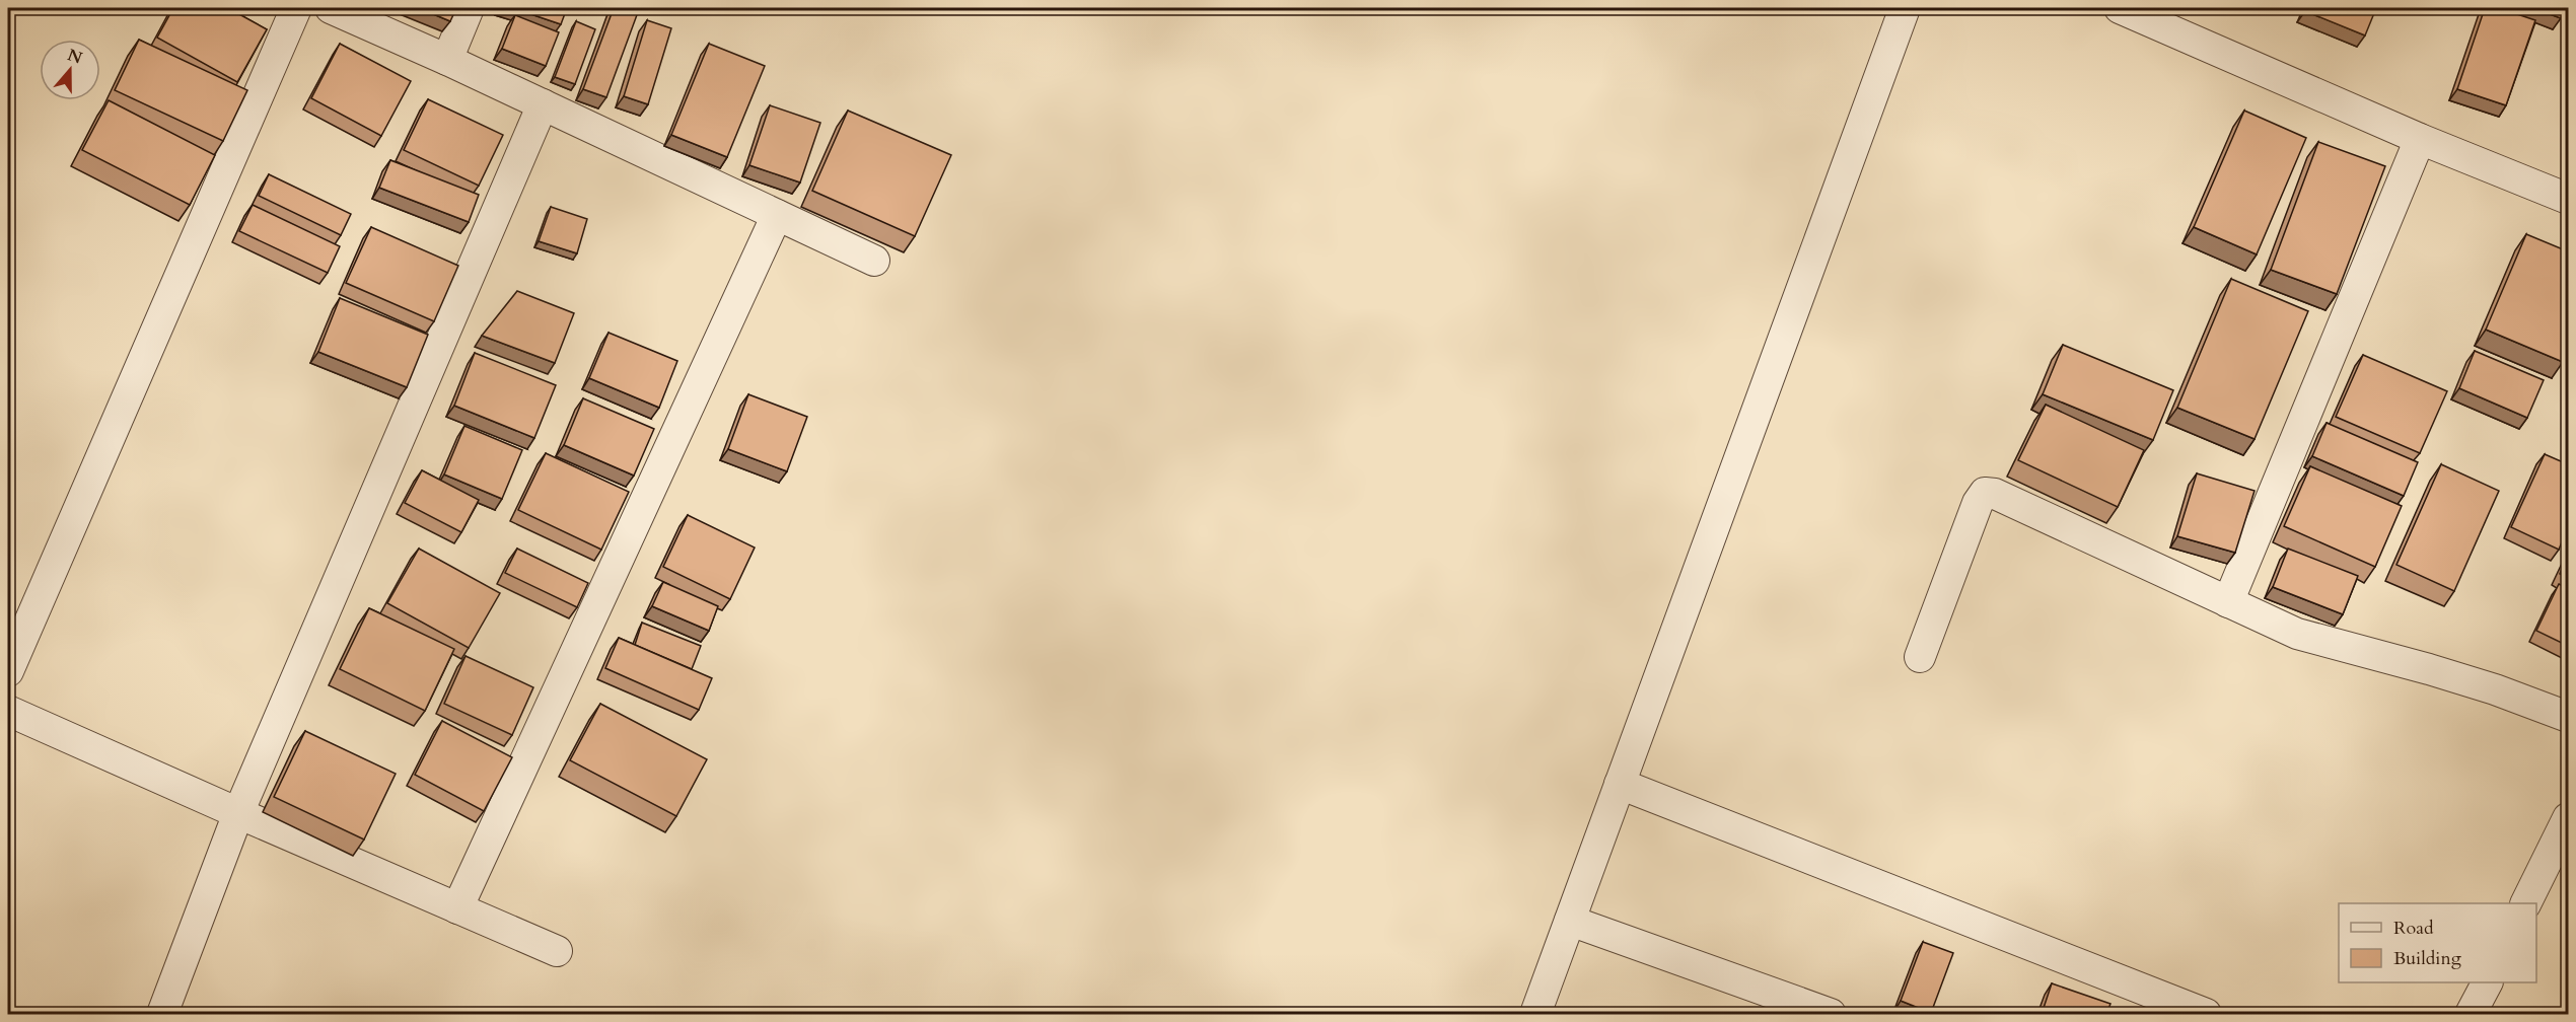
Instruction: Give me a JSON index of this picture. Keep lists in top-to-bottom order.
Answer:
{
  "legend": ["Road", "Building"],
  "north": "top"
}
